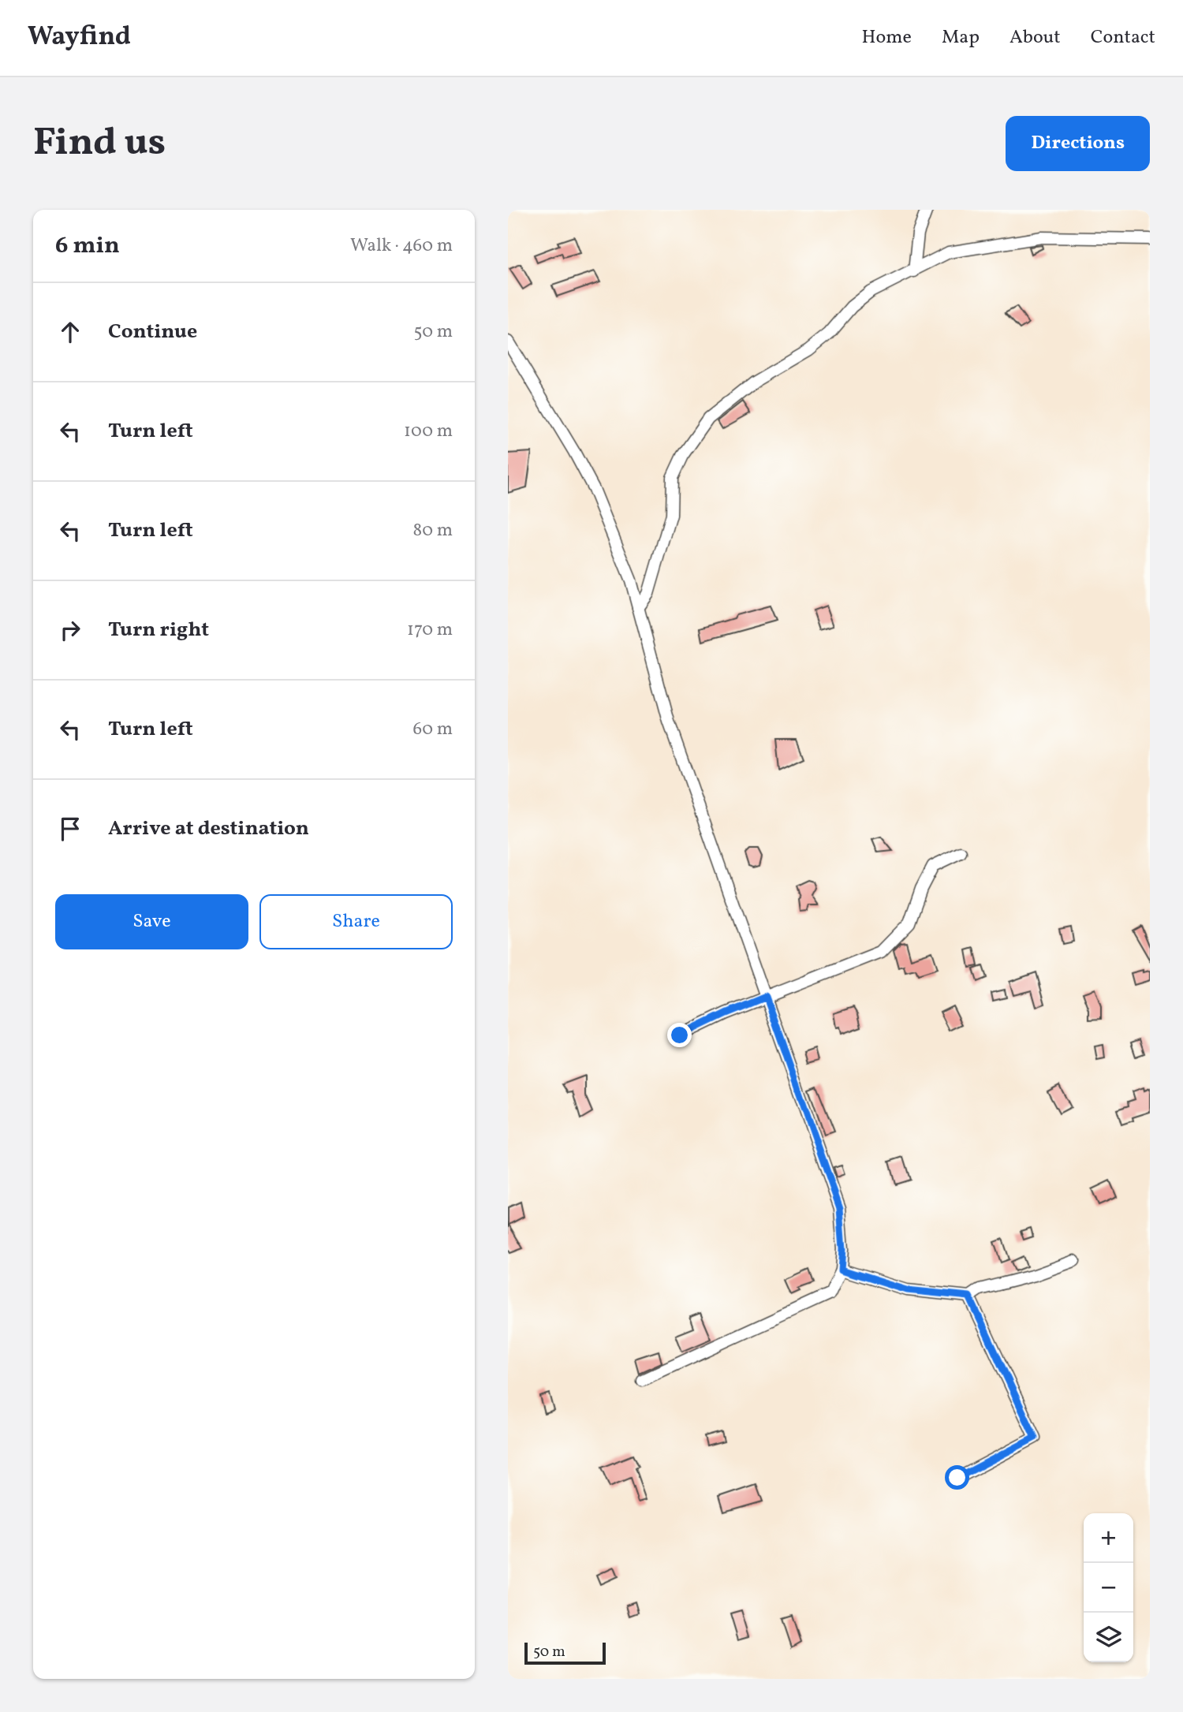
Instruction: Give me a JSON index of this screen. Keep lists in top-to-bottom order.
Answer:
{
  "scale_bar": "50 m",
  "page": {
    "header": "Wayfind",
    "nav": [
      "Home",
      "Map",
      "About",
      "Contact"
    ],
    "buttons": [
      "Directions",
      ["Save", "Share"]
    ],
    "title": "Find us",
    "heading": ["6 min", "Walk · 460 m"],
    "list": [
      ["Continue", "50 m"],
      ["Turn left", "100 m"],
      ["Turn left", "80 m"],
      ["Turn right", "170 m"],
      ["Turn left", "60 m"],
      "Arrive at destination"
    ],
    "map_buttons": ["+", "−"],
    "scale": "50 m"
  }
}
